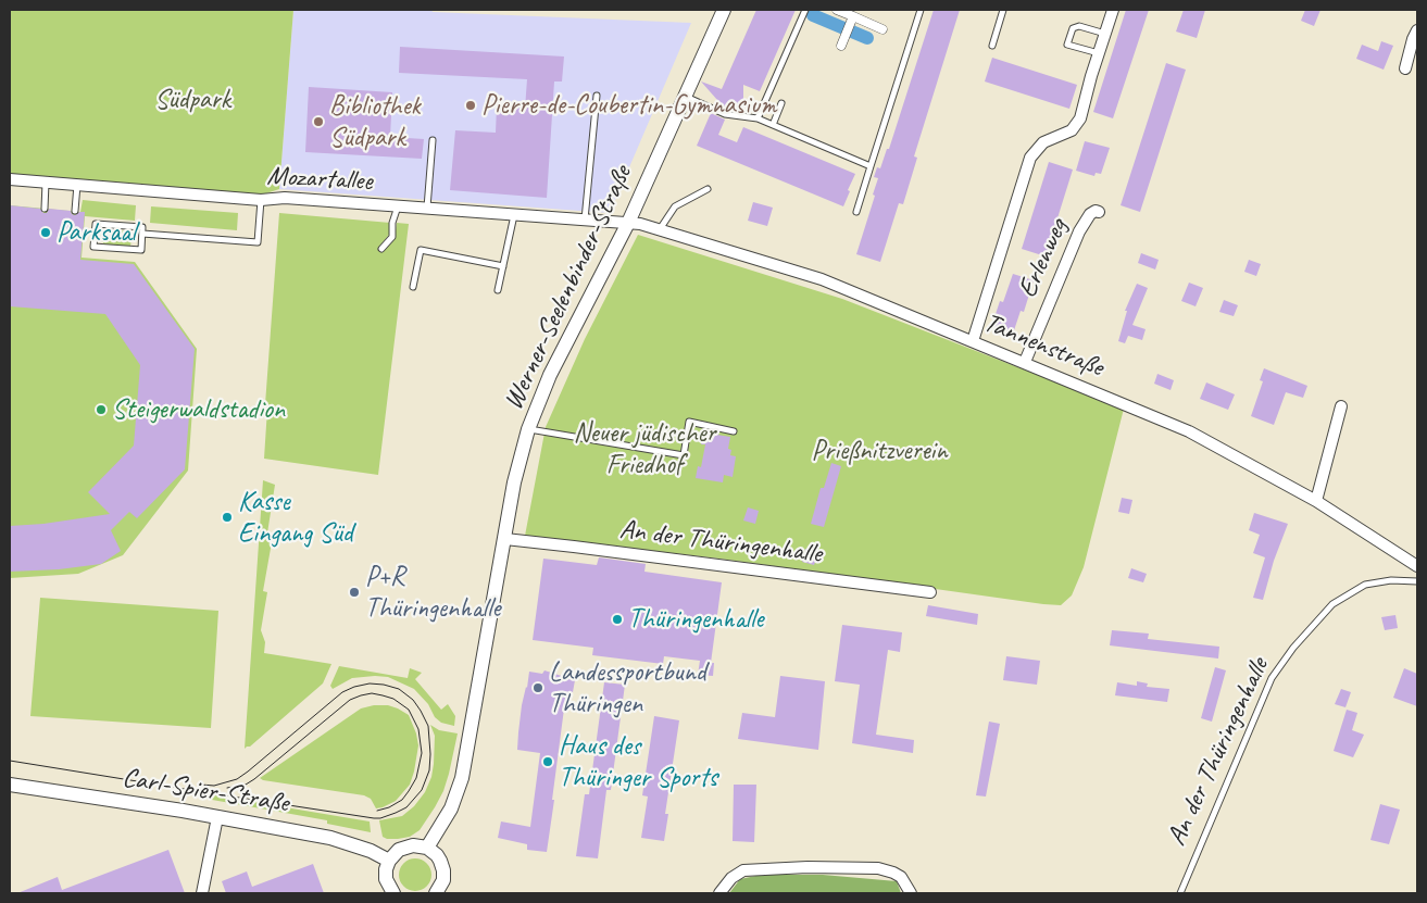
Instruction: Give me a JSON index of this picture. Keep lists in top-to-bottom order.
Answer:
{
  "streets": {
    "street": [
      "Mozartallee",
      "Erlenweg",
      "Werner-Seelenbinder-Straße",
      "Tannenstraße",
      "An der Thüringenhalle",
      "Carl-Spier-Straße"
    ]
  },
  "crossings": [
    ["Mozartallee", "Werner-Seelenbinder-Straße"],
    ["Mozartallee", "Tannenstraße"],
    ["Erlenweg", "Tannenstraße"],
    ["Werner-Seelenbinder-Straße", "Tannenstraße"],
    ["Werner-Seelenbinder-Straße", "An der Thüringenhalle"]
  ],
  "parks": ["Südpark", "Neuer jüdischer Friedhof", "Prießnitzverein"],
  "places": [
    "Pierre-de-Coubertin-Gymnasium",
    "Bibliothek Südpark",
    "Parksaal",
    "Steigerwaldstadion",
    "Kasse Eingang Süd",
    "P+R Thüringenhalle",
    "Thüringenhalle",
    "Landessportbund Thüringen",
    "Haus des Thüringer Sports"
  ]
}
